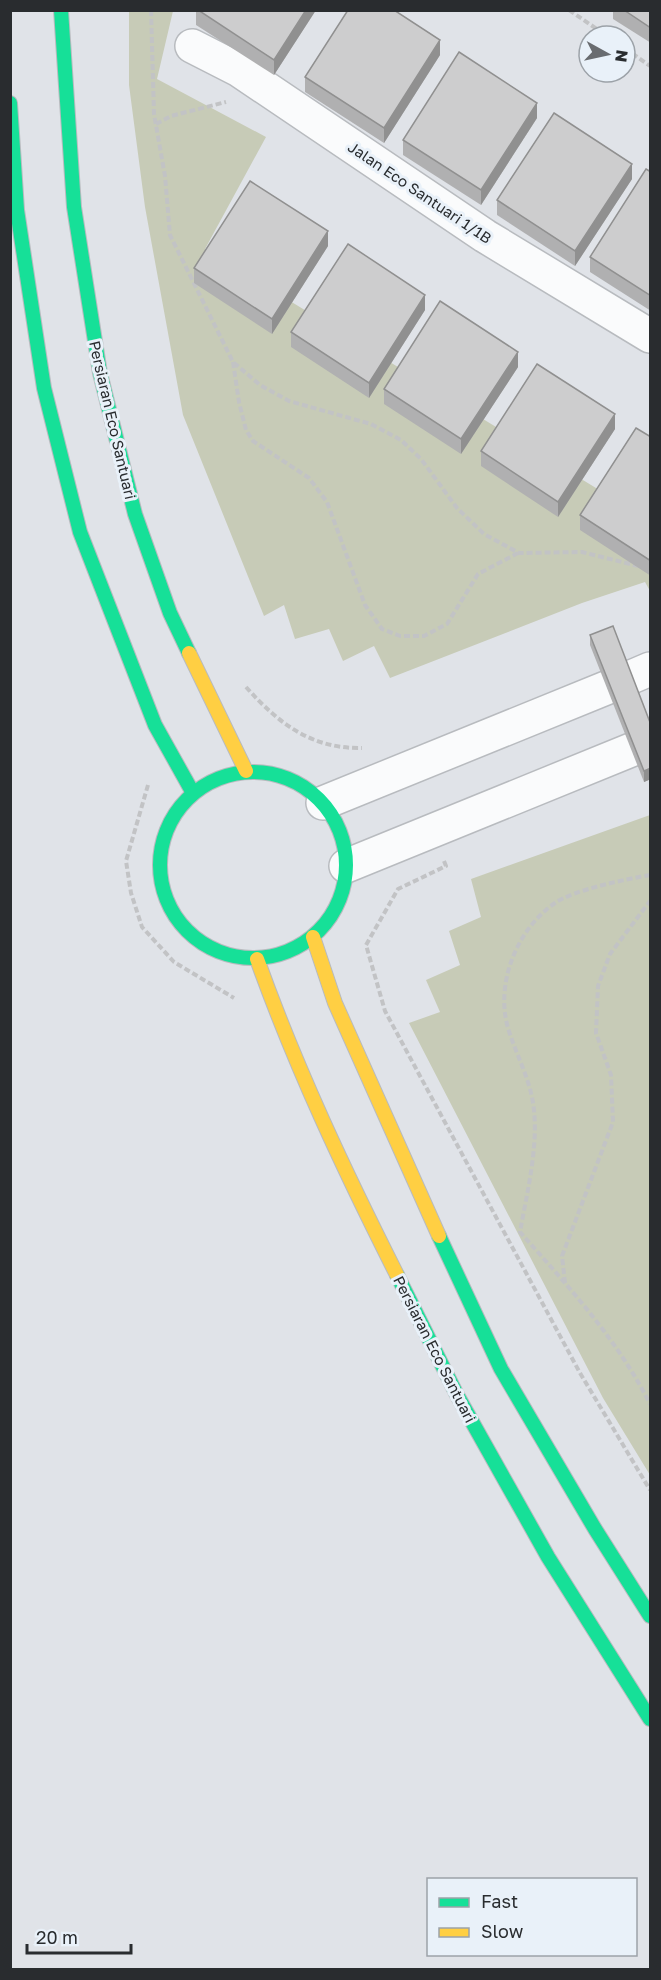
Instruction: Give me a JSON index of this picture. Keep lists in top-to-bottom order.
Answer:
{
  "streets": {
    "street": ["Jalan Eco Santuari 1/1B", "Persiaran Eco Santuari"]
  },
  "legend": ["Fast", "Slow"],
  "scale_bar": "20 m",
  "north": "right"
}
